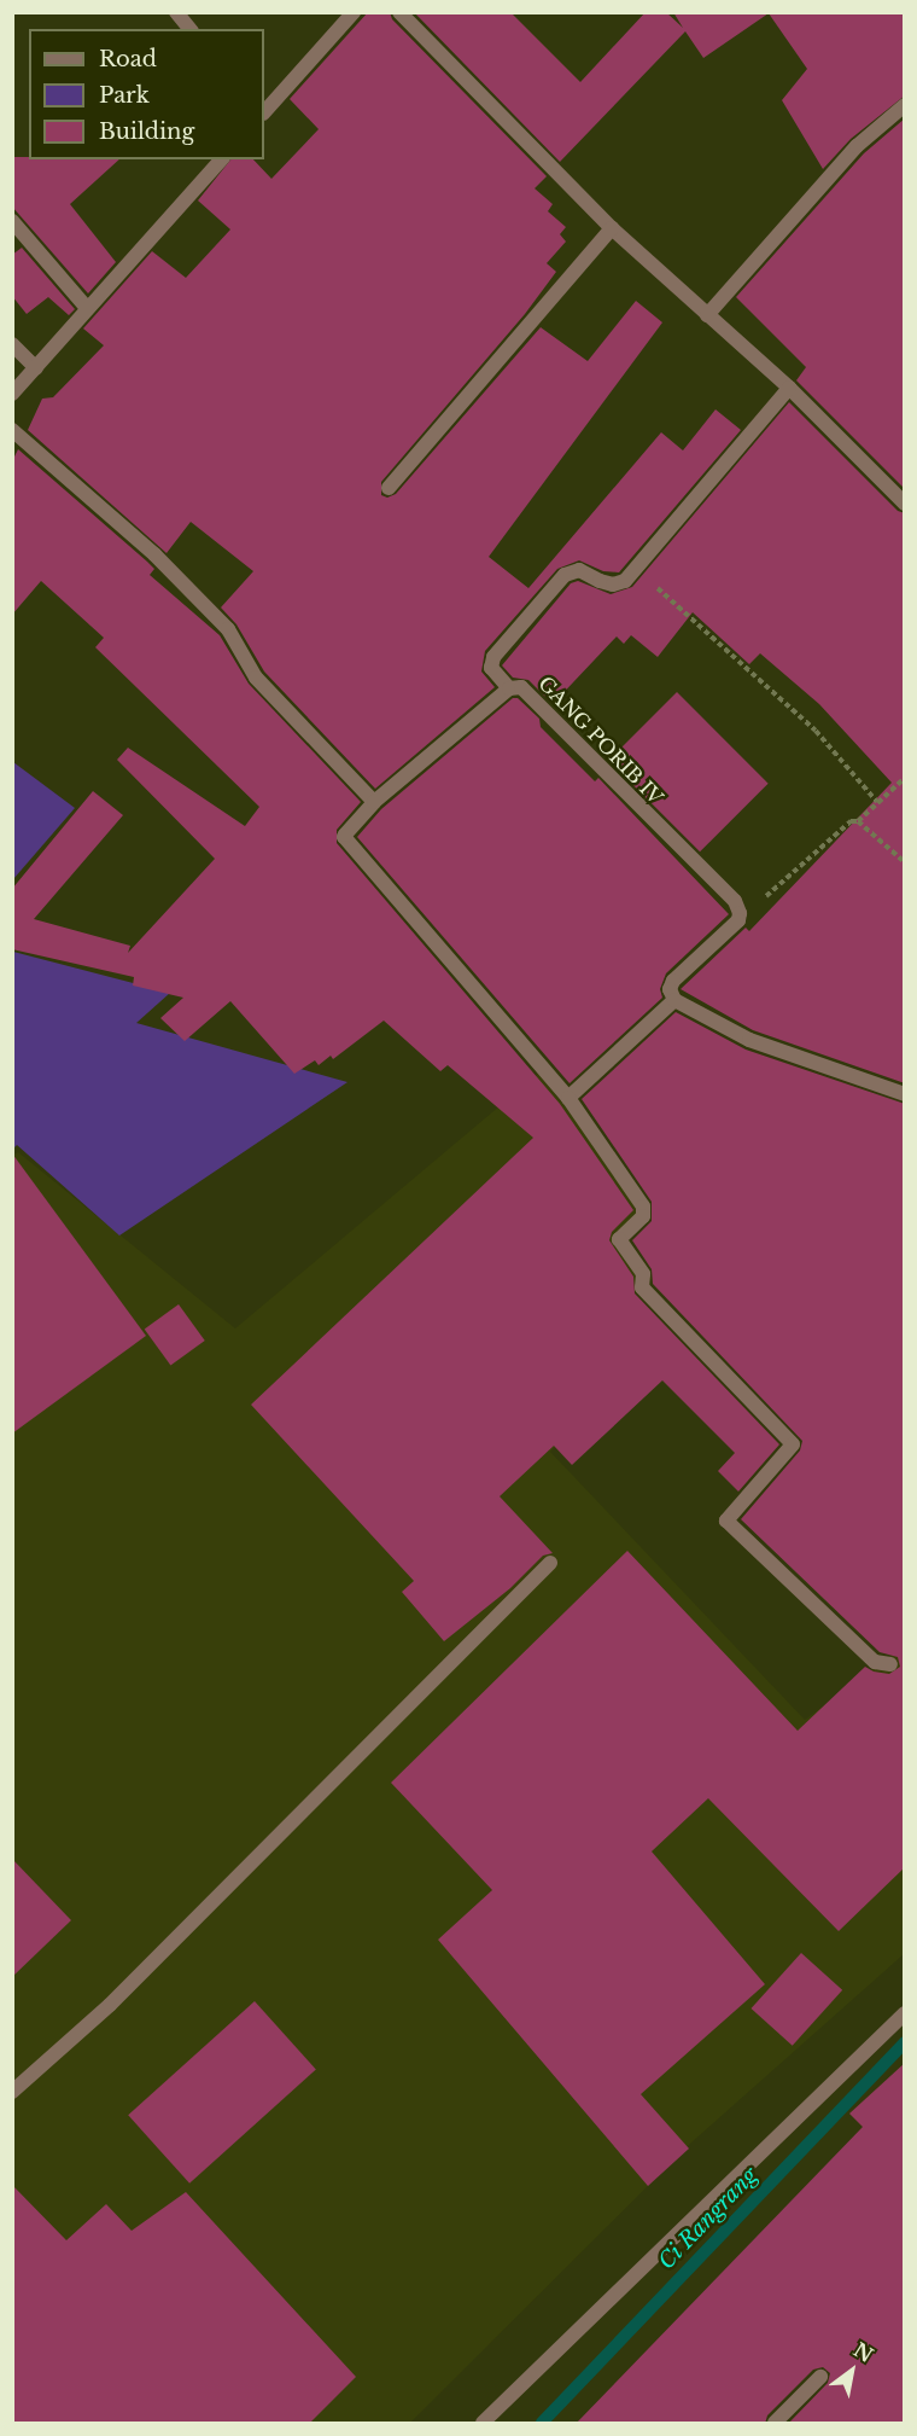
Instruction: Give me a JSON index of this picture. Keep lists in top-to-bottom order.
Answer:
{
  "streets": {
    "street": ["GANG PORIB IV"]
  },
  "water": ["Ci Rangrang"],
  "legend": ["Road", "Park", "Building"],
  "north": "top right"
}
